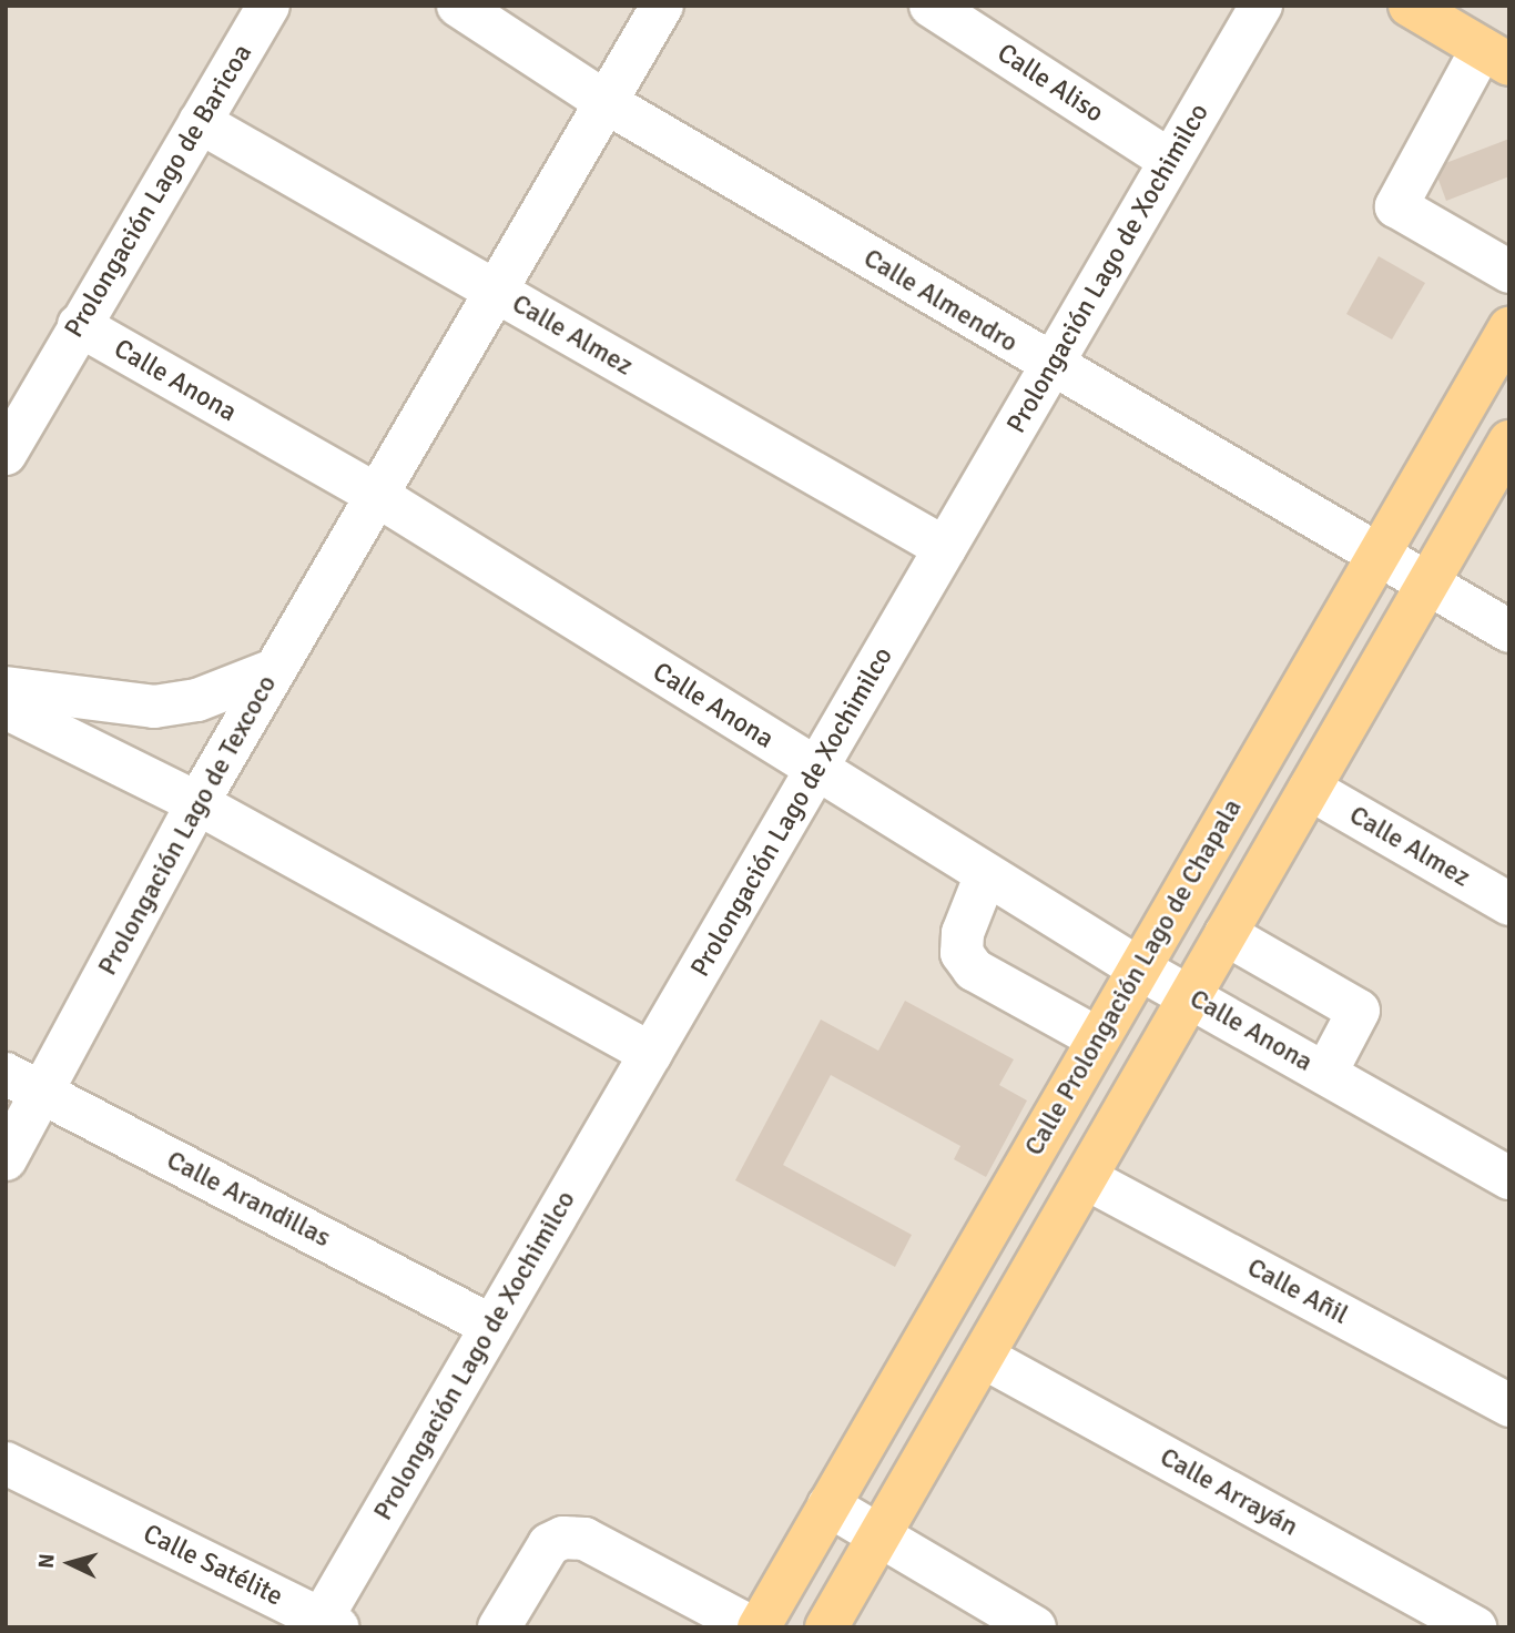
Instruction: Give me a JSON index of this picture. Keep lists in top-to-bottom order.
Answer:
{
  "streets": {
    "main road": ["Calle Prolongación Lago de Chapala"],
    "street": [
      "Calle Aliso",
      "Prolongación Lago de Baricoa",
      "Prolongación Lago de Xochimilco",
      "Calle Almendro",
      "Calle Almez",
      "Calle Anona",
      "Prolongación Lago de Texcoco",
      "Calle Arandillas",
      "Calle Añil",
      "Calle Arrayán",
      "Calle Satélite"
    ]
  },
  "crossings": [
    ["Calle Aliso", "Prolongación Lago de Xochimilco"],
    ["Prolongación Lago de Baricoa", "Calle Almez"],
    ["Prolongación Lago de Baricoa", "Calle Anona"],
    ["Prolongación Lago de Xochimilco", "Calle Almendro"],
    ["Prolongación Lago de Xochimilco", "Calle Almez"],
    ["Prolongación Lago de Xochimilco", "Calle Anona"],
    ["Prolongación Lago de Xochimilco", "Calle Arandillas"],
    ["Prolongación Lago de Xochimilco", "Calle Satélite"],
    ["Calle Almendro", "Prolongación Lago de Texcoco"],
    ["Calle Almendro", "Calle Prolongación Lago de Chapala"],
    ["Calle Almez", "Prolongación Lago de Texcoco"],
    ["Calle Anona", "Prolongación Lago de Texcoco"],
    ["Calle Anona", "Calle Prolongación Lago de Chapala"],
    ["Prolongación Lago de Texcoco", "Calle Arandillas"]
  ],
  "north": "left"
}
